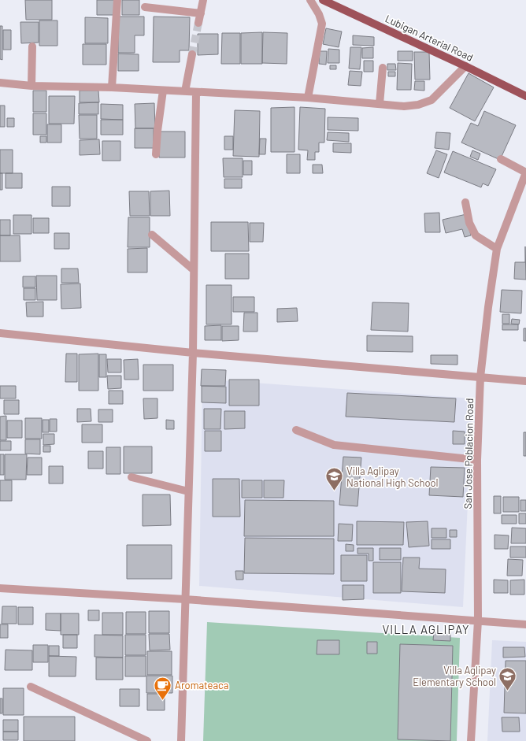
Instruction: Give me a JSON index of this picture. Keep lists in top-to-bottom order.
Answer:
{
  "streets": {
    "main road": ["Lubigan Arterial Road"],
    "street": ["San Jose Poblacion Road"]
  },
  "districts": ["VILLA AGLIPAY"],
  "places": {
    "school or university": ["Villa Aglipay National High School", "Villa Aglipay Elementary School"],
    "cafe": ["Aromateaca"]
  }
}
